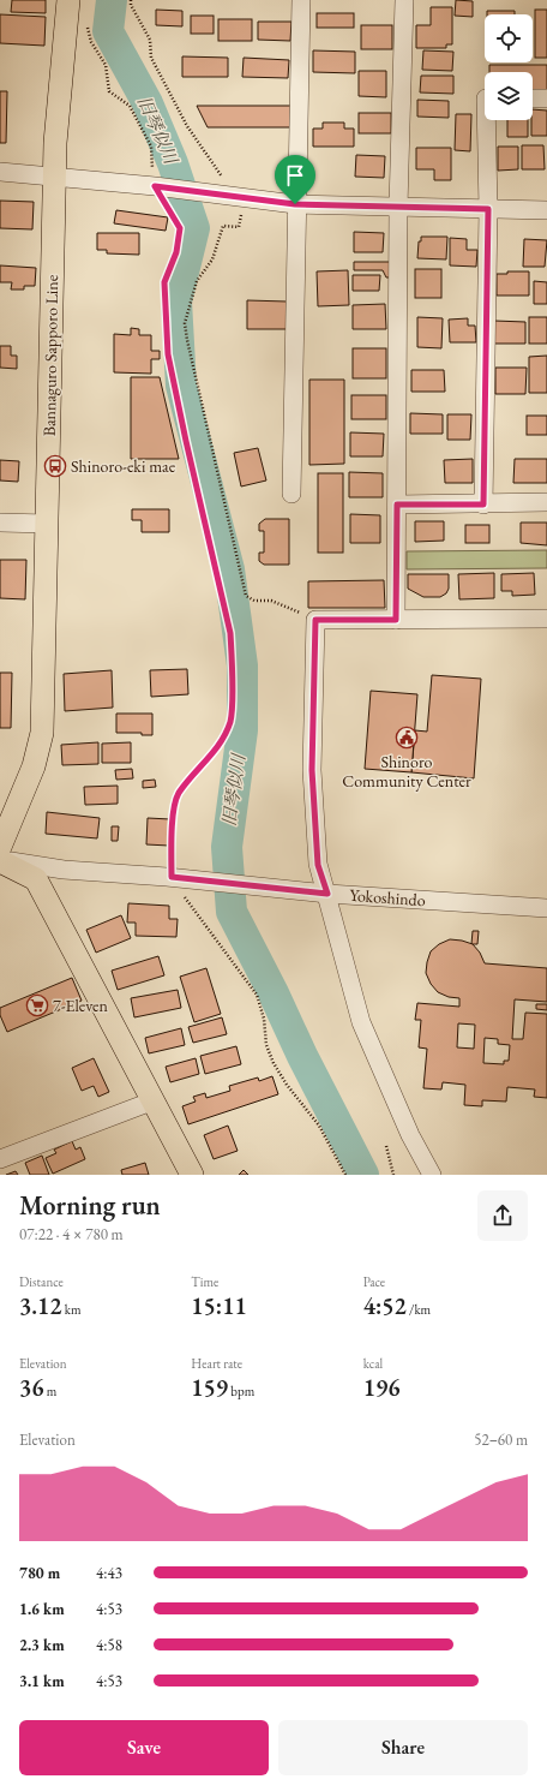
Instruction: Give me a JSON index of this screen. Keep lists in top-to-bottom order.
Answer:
{
  "streets": {
    "main road": ["Bannaguro Sapporo Line"],
    "street": ["Yokoshindo"]
  },
  "water": ["旧琴似川"],
  "places": {
    "bus stop": ["Shinoro-eki mae"],
    "public building": ["Shinoro Community Center"],
    "supermarket": ["7-Eleven"]
  },
  "page": {
    "heading": ["Morning run", "07:22 · 4 × 780 m"],
    "stats": [
      ["Distance", "3.12 km"],
      ["Time", "15:11"],
      ["Pace", "4:52 /km"],
      ["Elevation", "36 m"],
      ["Heart rate", "159 bpm"],
      ["kcal", "196"]
    ],
    "chart": ["Elevation", "52–60 m"],
    "list": [
      {
        "name": "780 m",
        "note": "4:43"
      },
      {
        "name": "1.6 km",
        "note": "4:53"
      },
      {
        "name": "2.3 km",
        "note": "4:58"
      },
      {
        "name": "3.1 km",
        "note": "4:53"
      }
    ],
    "buttons": ["Save", "Share"]
  }
}
